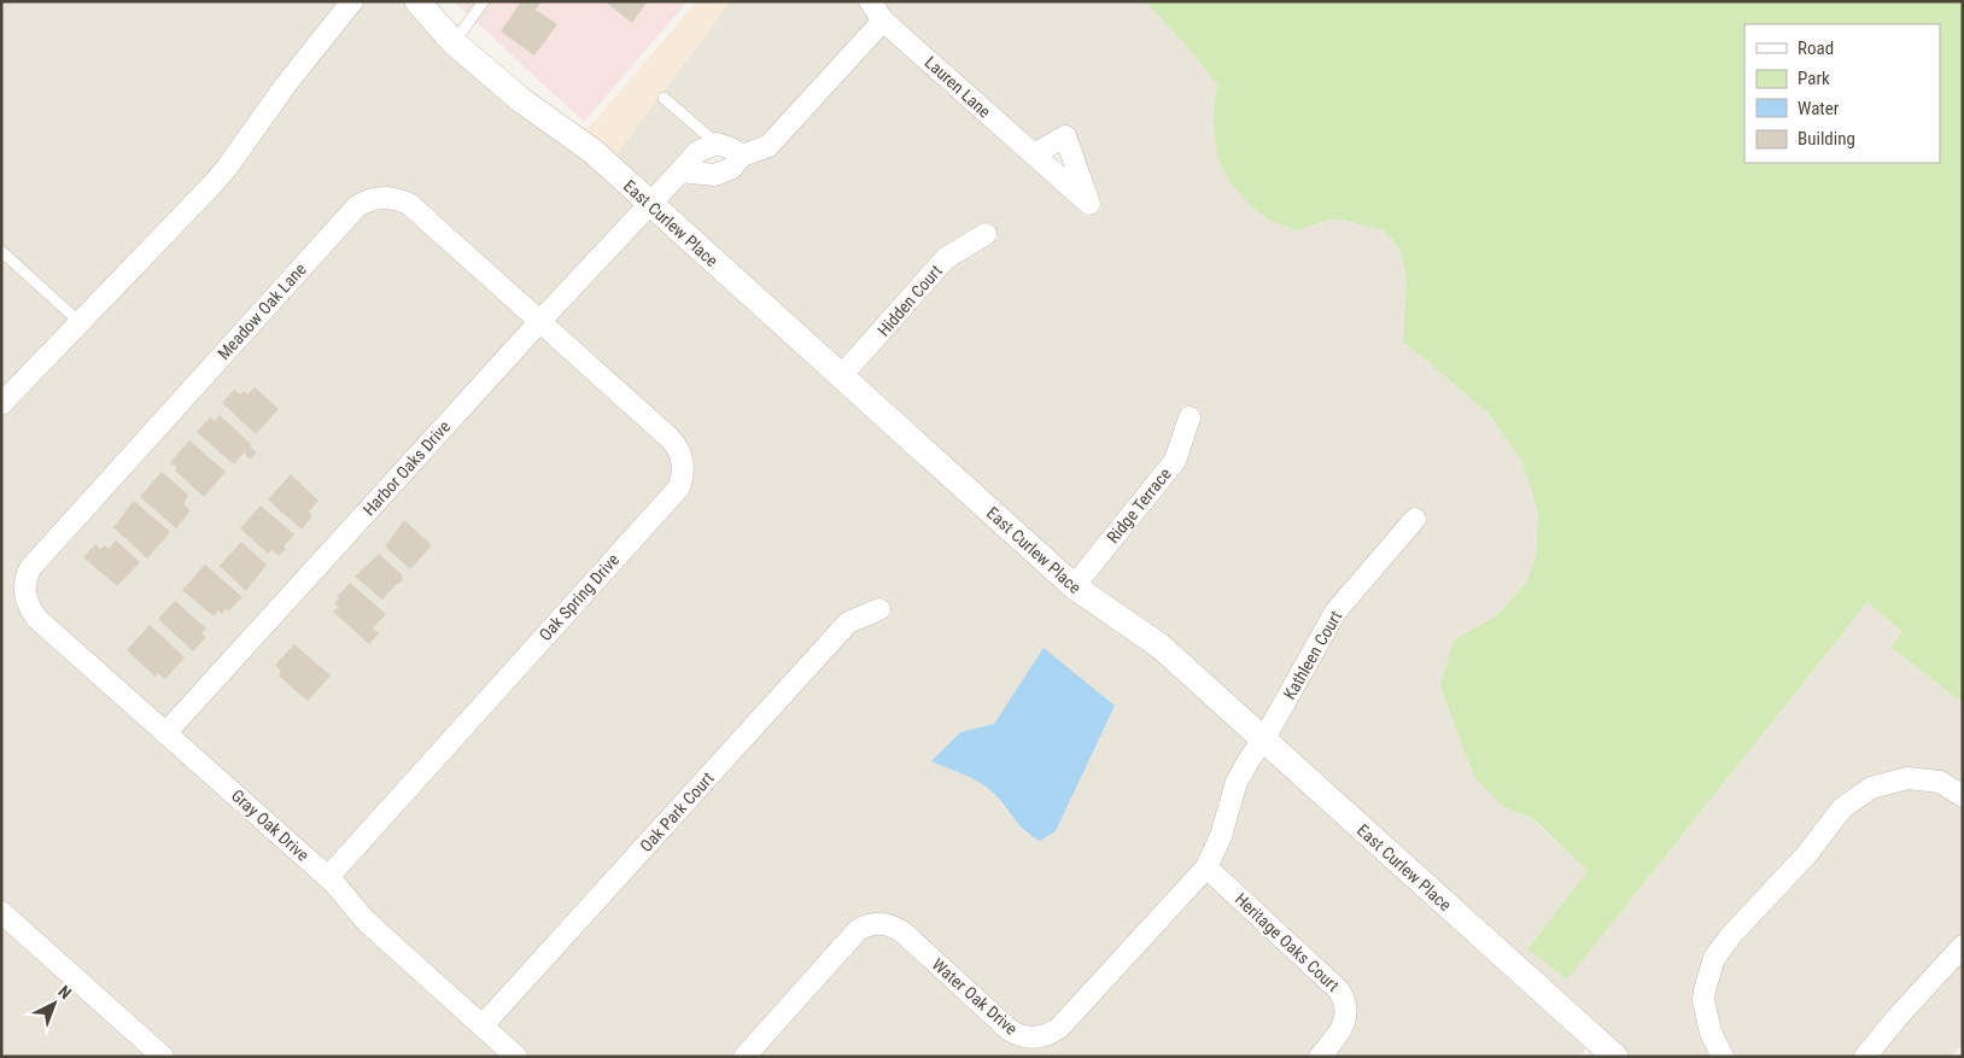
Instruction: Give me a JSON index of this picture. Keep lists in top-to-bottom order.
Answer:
{
  "streets": {
    "street": [
      "Lauren Lane",
      "East Curlew Place",
      "Hidden Court",
      "Meadow Oak Lane",
      "Harbor Oaks Drive",
      "Ridge Terrace",
      "Oak Spring Drive",
      "Kathleen Court",
      "Oak Park Court",
      "Gray Oak Drive",
      "Heritage Oaks Court",
      "Water Oak Drive"
    ]
  },
  "crossings": [
    ["East Curlew Place", "Hidden Court"],
    ["East Curlew Place", "Harbor Oaks Drive"],
    ["East Curlew Place", "Ridge Terrace"],
    ["East Curlew Place", "Kathleen Court"],
    ["East Curlew Place", "Water Oak Drive"],
    ["Meadow Oak Lane", "Harbor Oaks Drive"],
    ["Meadow Oak Lane", "Oak Spring Drive"],
    ["Meadow Oak Lane", "Gray Oak Drive"],
    ["Harbor Oaks Drive", "Oak Spring Drive"],
    ["Harbor Oaks Drive", "Gray Oak Drive"],
    ["Oak Spring Drive", "Gray Oak Drive"],
    ["Kathleen Court", "Water Oak Drive"],
    ["Oak Park Court", "Gray Oak Drive"],
    ["Heritage Oaks Court", "Water Oak Drive"]
  ],
  "legend": [
    "Road",
    "Park",
    "Water",
    "Building"
  ],
  "north": "top right"
}
